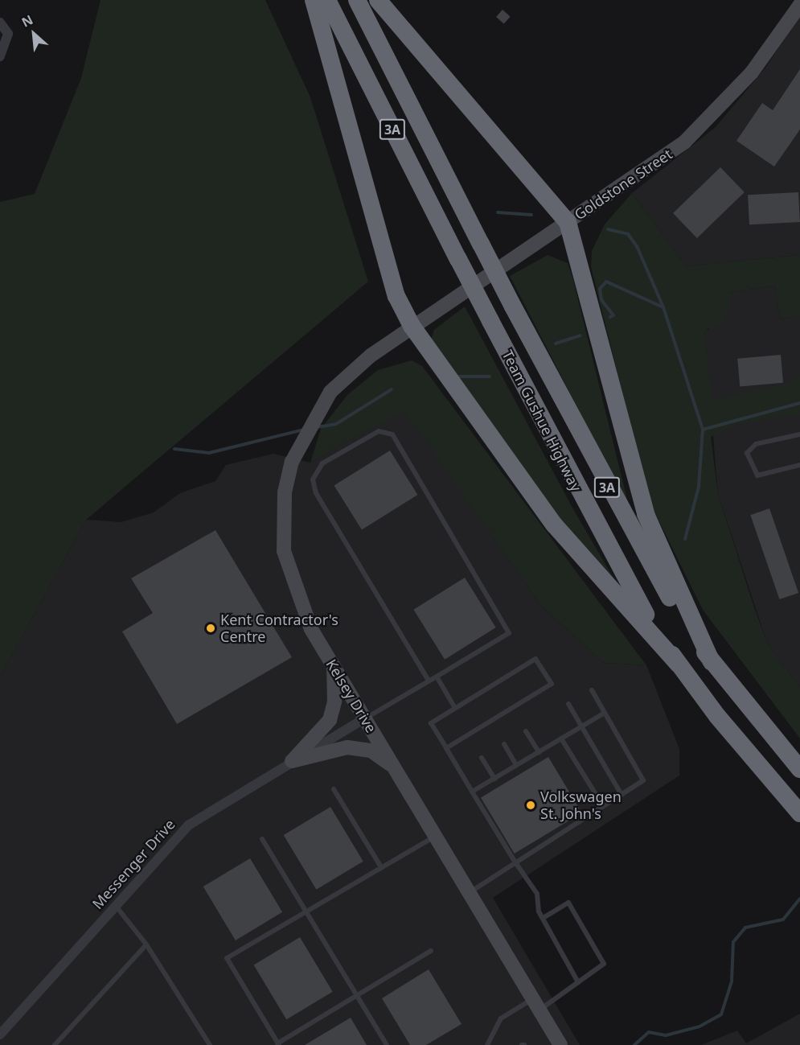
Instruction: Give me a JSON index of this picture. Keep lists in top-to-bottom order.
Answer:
{
  "streets": {
    "highway": ["3A", "Team Gushue Highway"],
    "main road": ["Goldstone Street", "Kelsey Drive"],
    "street": ["Messenger Drive"]
  },
  "crossings": [
    ["Goldstone Street", "Kelsey Drive"],
    ["Kelsey Drive", "Messenger Drive"]
  ],
  "places": ["Kent Contractor's Centre", "Volkswagen St. John's"],
  "north": "top left"
}
